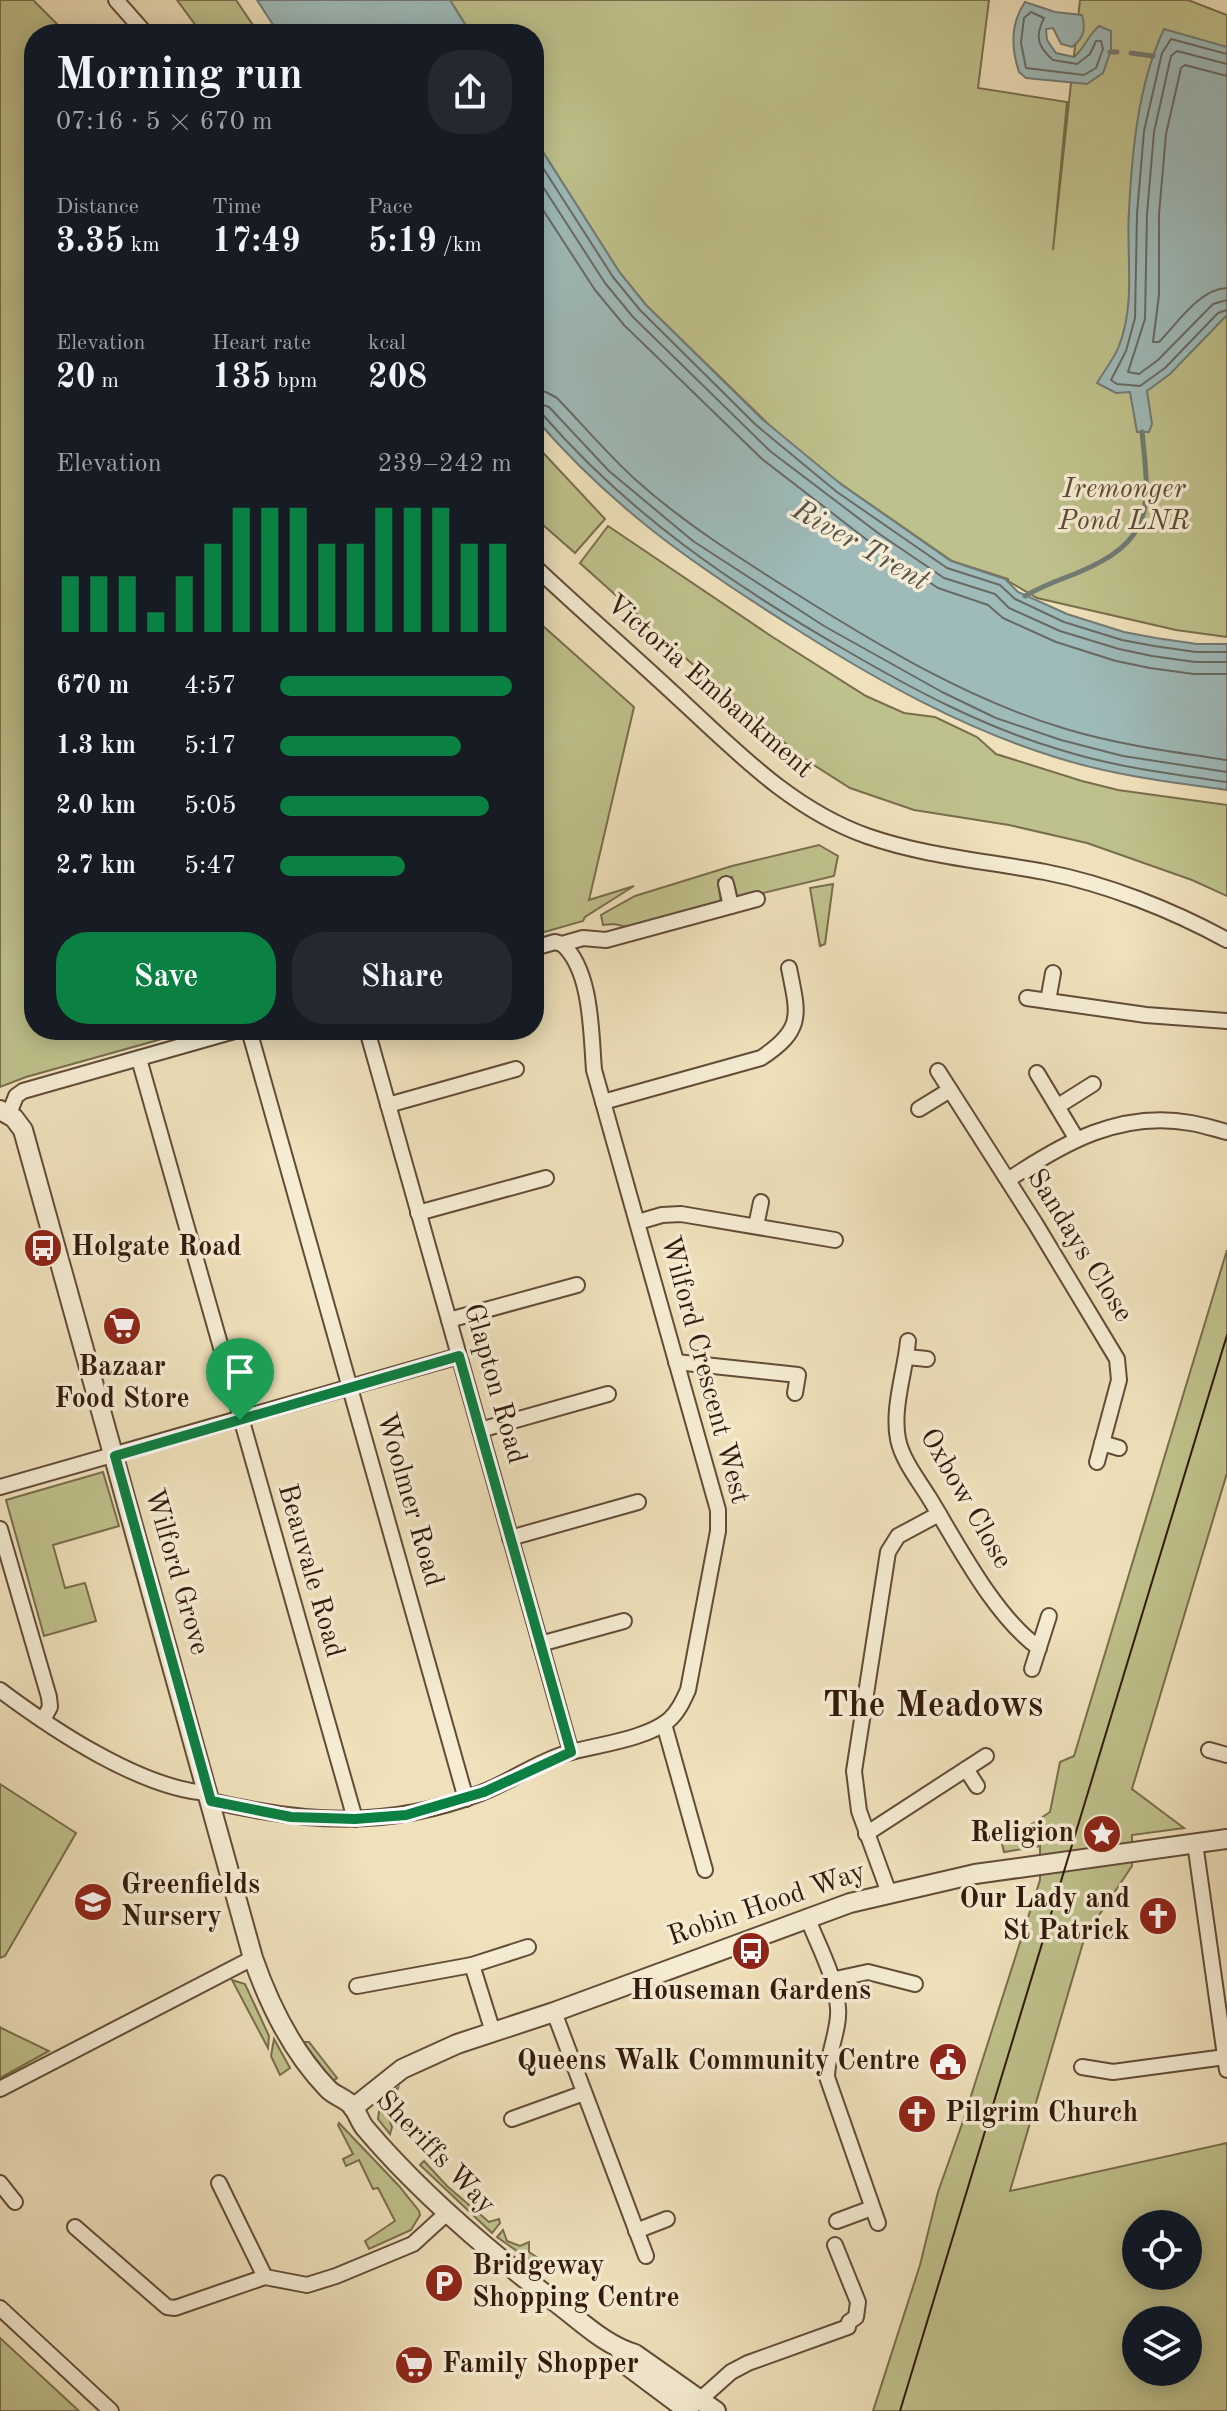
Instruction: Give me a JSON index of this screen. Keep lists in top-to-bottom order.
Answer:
{
  "streets": {
    "street": [
      "Victoria Embankment",
      "Sandays Close",
      "Wilford Crescent West",
      "Glapton Road",
      "Oxbow Close",
      "Woolmer Road",
      "Beauvale Road",
      "Wilford Grove",
      "Robin Hood Way",
      "Sheriffs Way"
    ]
  },
  "crossings": [
    ["Wilford Grove", "Sheriffs Way"],
    ["Robin Hood Way", "Sheriffs Way"]
  ],
  "districts": ["The Meadows"],
  "water": ["River Trent"],
  "parks": ["Iremonger Pond LNR"],
  "places": {
    "bus stop": ["Holgate Road", "Houseman Gardens"],
    "supermarket": ["Bazaar Food Store", "Family Shopper"],
    "place": ["Religion"],
    "school or university": ["Greenfields Nursery"],
    "church": ["Our Lady and St Patrick", "Pilgrim Church"],
    "public building": ["Queens Walk Community Centre"],
    "parking": ["Bridgeway Shopping Centre"]
  },
  "page": {
    "heading": ["Morning run", "07:16 · 5 × 670 m"],
    "stats": [
      ["Distance", "3.35 km"],
      ["Time", "17:49"],
      ["Pace", "5:19 /km"],
      ["Elevation", "20 m"],
      ["Heart rate", "135 bpm"],
      ["kcal", "208"]
    ],
    "chart": ["Elevation", "239–242 m"],
    "list": [
      {
        "name": "670 m",
        "note": "4:57"
      },
      {
        "name": "1.3 km",
        "note": "5:17"
      },
      {
        "name": "2.0 km",
        "note": "5:05"
      },
      {
        "name": "2.7 km",
        "note": "5:47"
      }
    ],
    "buttons": ["Save", "Share"]
  }
}
